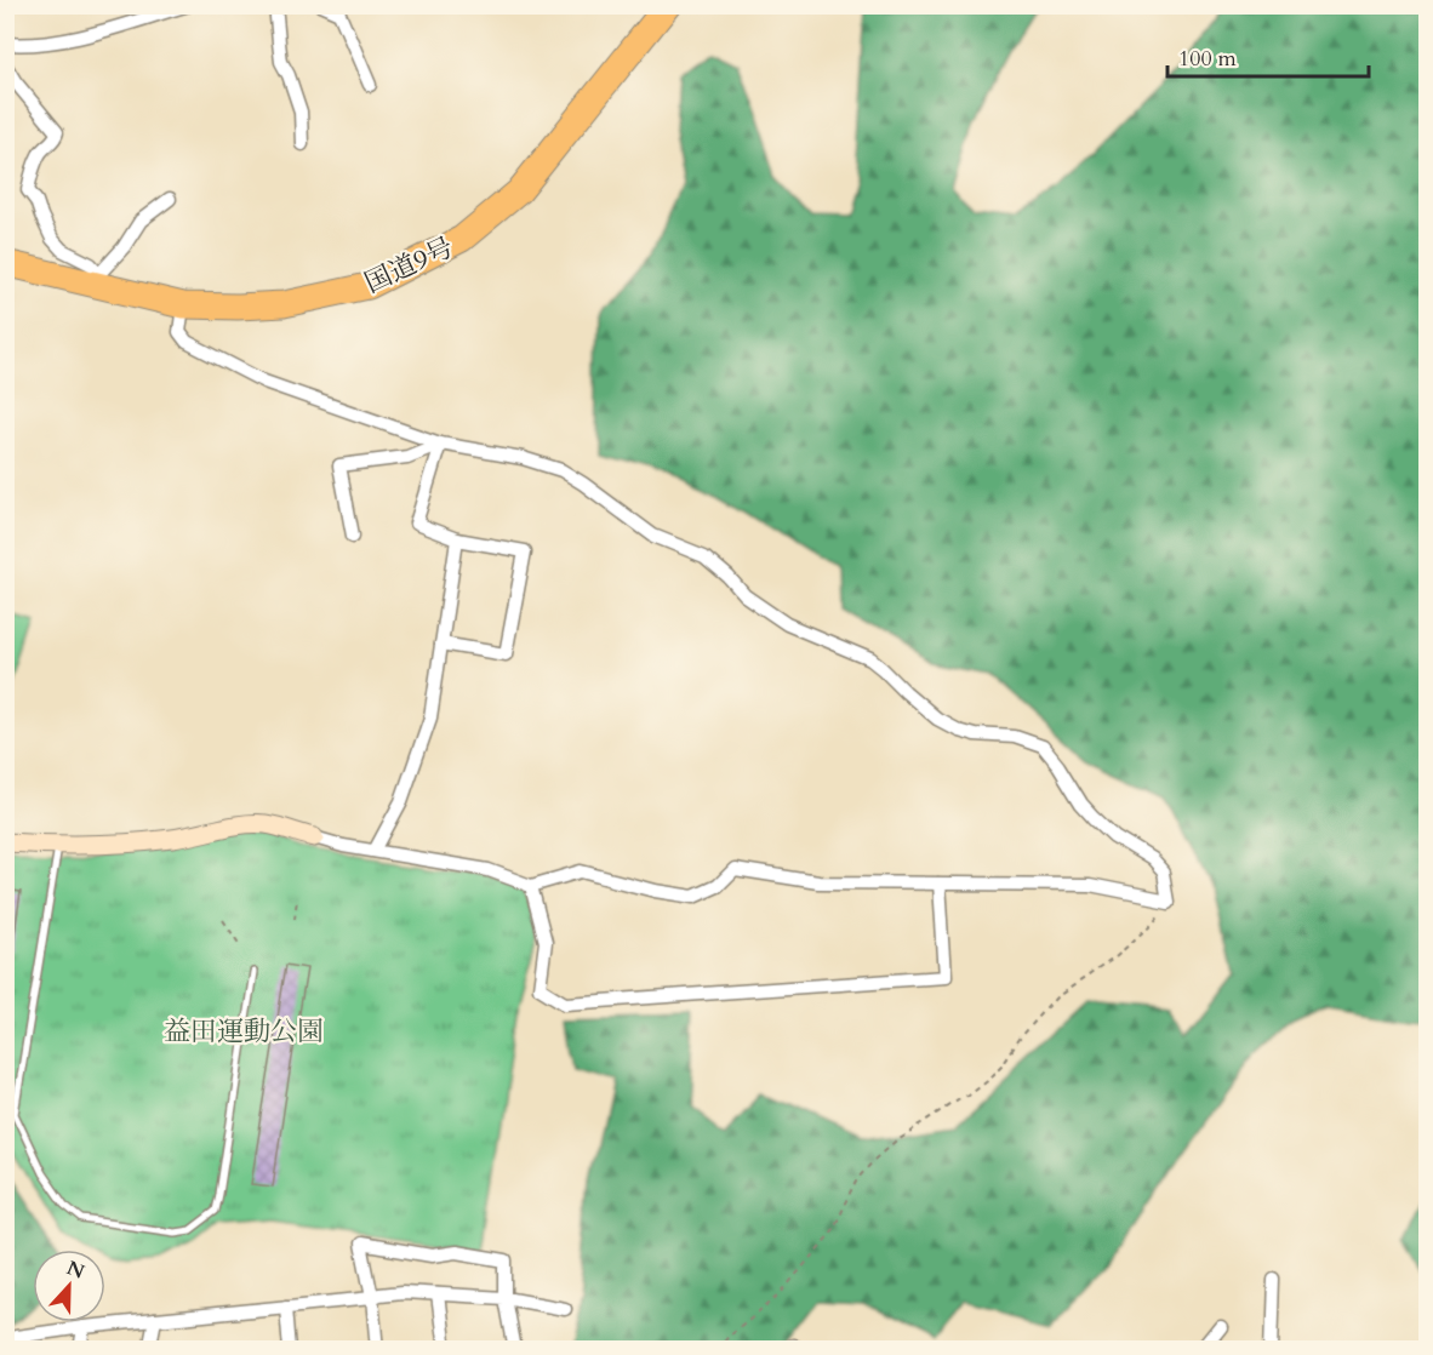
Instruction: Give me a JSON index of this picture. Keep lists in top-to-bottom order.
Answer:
{
  "streets": {
    "highway": ["国道9号"]
  },
  "parks": ["益田運動公園"],
  "scale_bar": "100 m",
  "north": "top"
}
